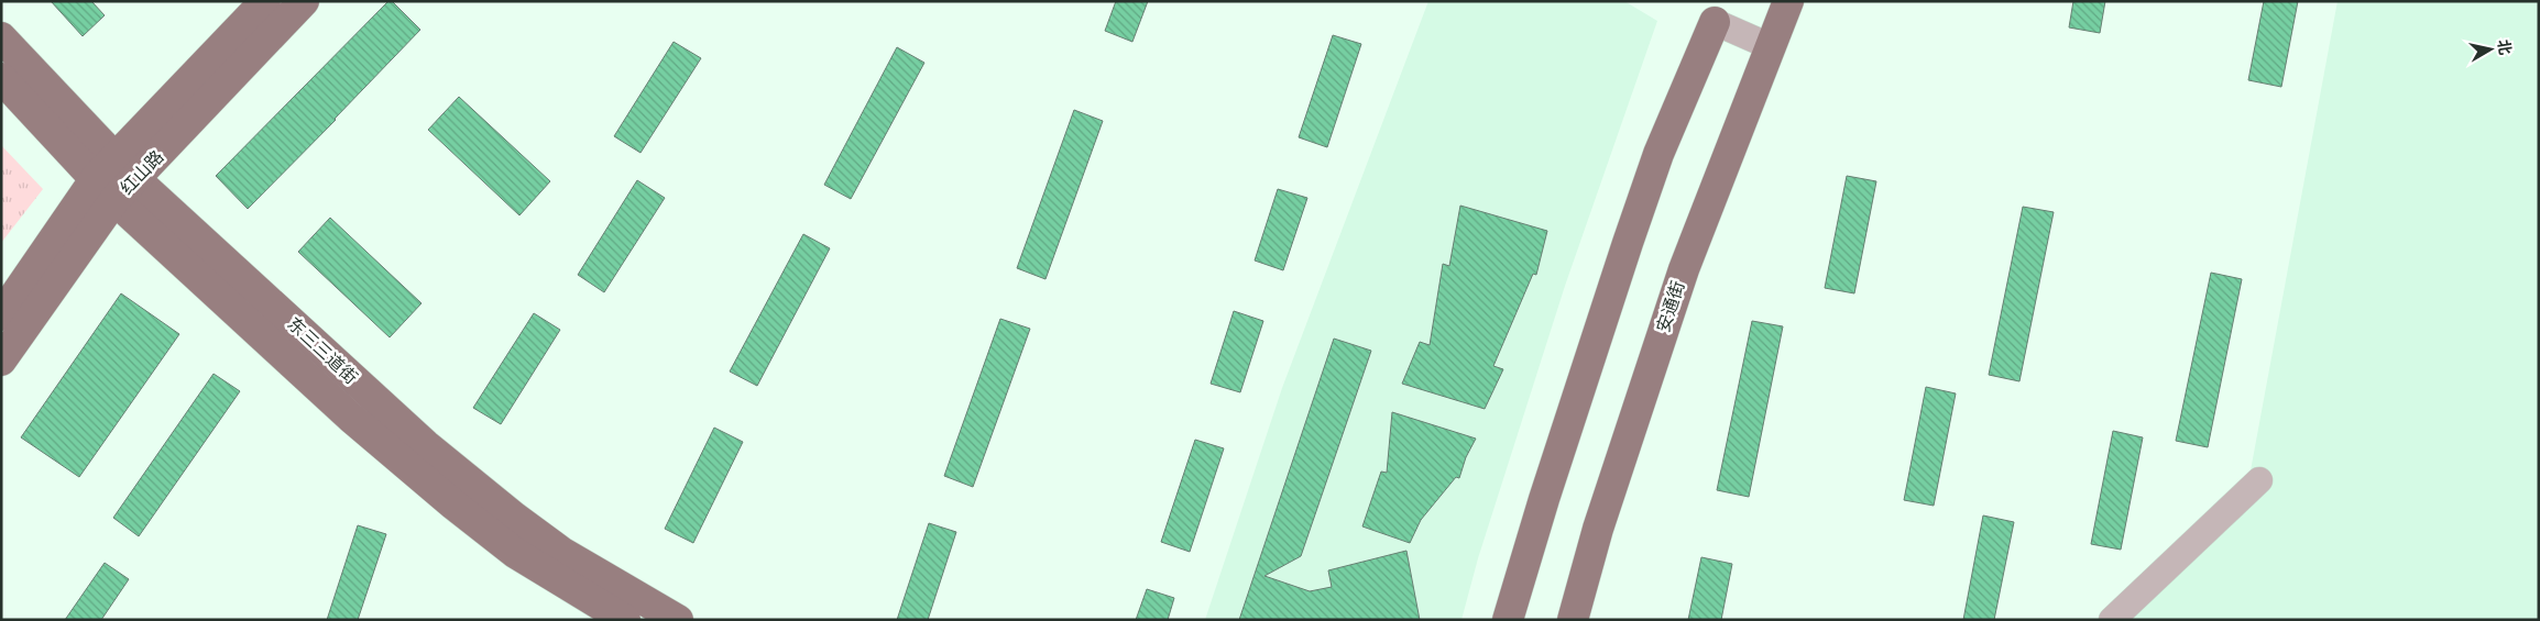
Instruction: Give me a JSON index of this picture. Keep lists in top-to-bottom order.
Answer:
{
  "streets": {
    "main road": ["红山路", "安通街", "东三三道街"]
  },
  "crossings": [
    ["红山路", "东三三道街"]
  ],
  "north": "right"
}
